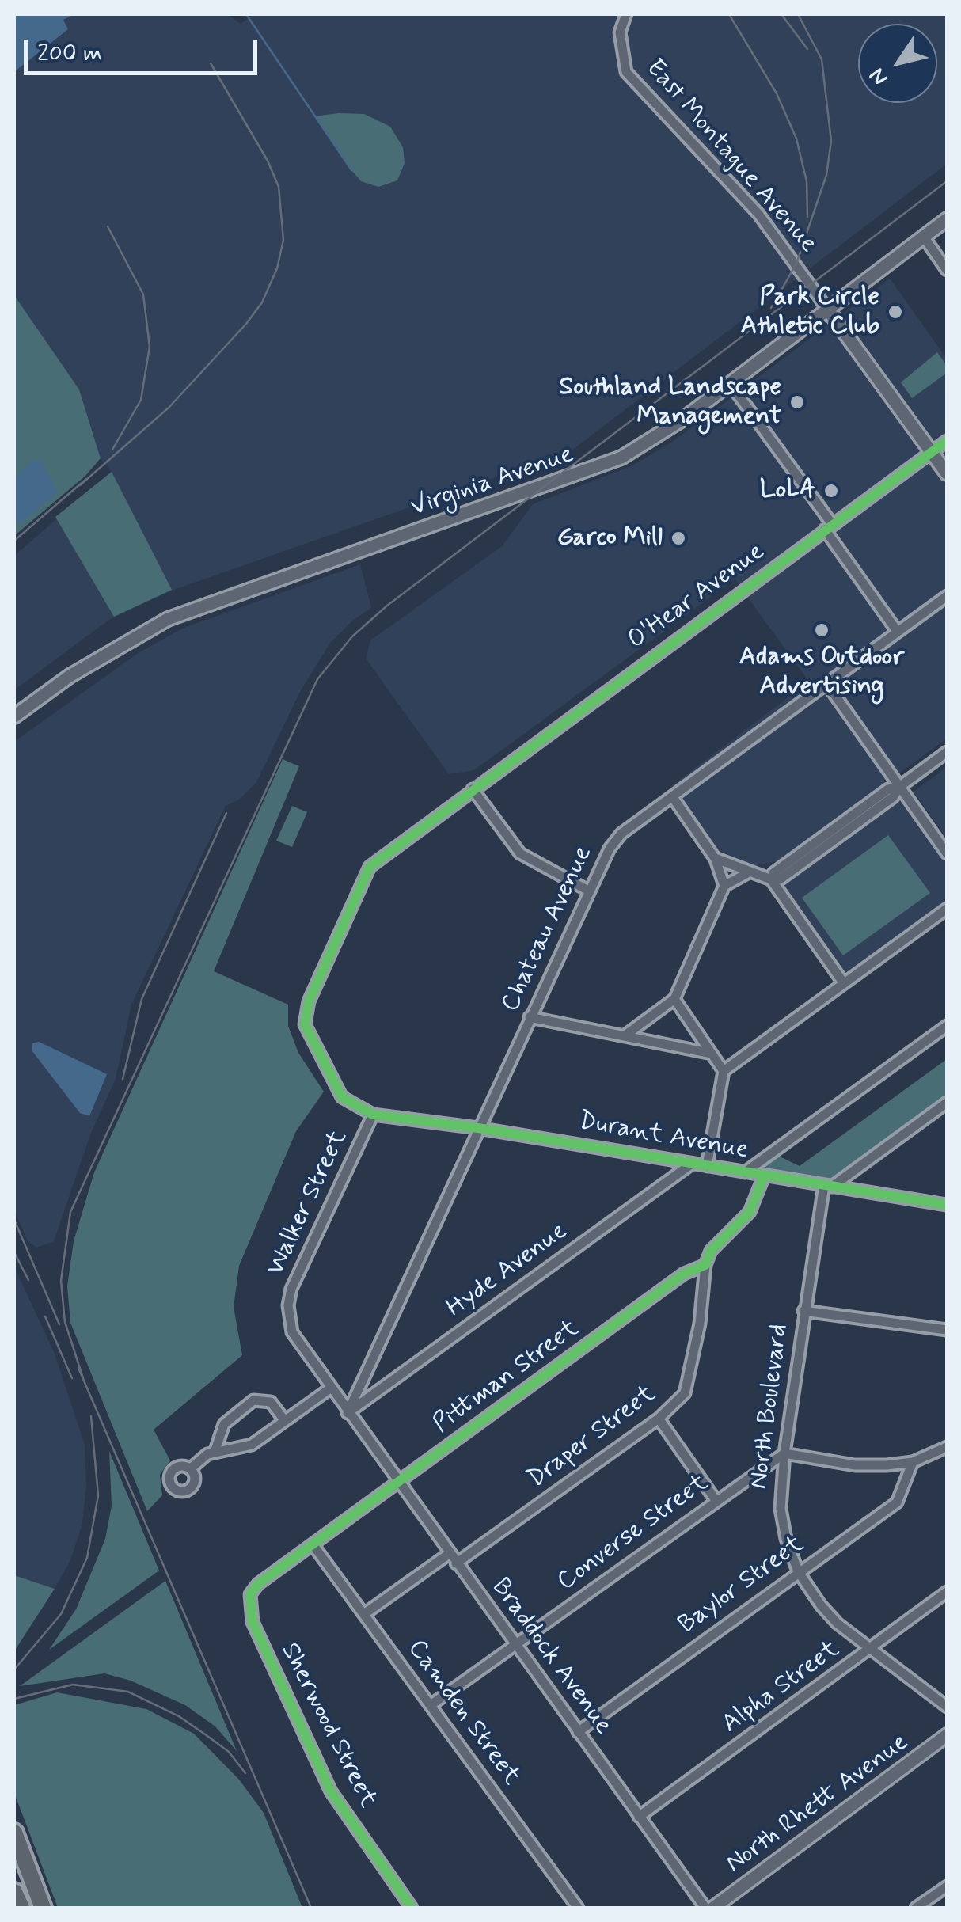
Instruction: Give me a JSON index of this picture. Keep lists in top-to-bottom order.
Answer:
{
  "streets": {
    "main road": ["East Montague Avenue", "Virginia Avenue", "North Rhett Avenue"],
    "street": [
      "O'Hear Avenue",
      "Chateau Avenue",
      "Durant Avenue",
      "Walker Street",
      "Hyde Avenue",
      "Pittman Street",
      "North Boulevard",
      "Draper Street",
      "Converse Street",
      "Baylor Street",
      "Braddock Avenue",
      "Alpha Street",
      "Camden Street",
      "Sherwood Street"
    ]
  },
  "crossings": [
    ["East Montague Avenue", "Virginia Avenue"],
    ["East Montague Avenue", "O'Hear Avenue"],
    ["O'Hear Avenue", "Durant Avenue"],
    ["O'Hear Avenue", "Walker Street"],
    ["Chateau Avenue", "Durant Avenue"],
    ["Chateau Avenue", "Walker Street"],
    ["Chateau Avenue", "Hyde Avenue"],
    ["Durant Avenue", "Walker Street"],
    ["Durant Avenue", "Hyde Avenue"],
    ["Durant Avenue", "Pittman Street"],
    ["Durant Avenue", "North Boulevard"],
    ["Walker Street", "Hyde Avenue"],
    ["Walker Street", "Braddock Avenue"],
    ["Pittman Street", "Draper Street"],
    ["Pittman Street", "Braddock Avenue"],
    ["Pittman Street", "Camden Street"],
    ["Pittman Street", "Sherwood Street"],
    ["North Boulevard", "Converse Street"],
    ["North Boulevard", "Baylor Street"],
    ["North Boulevard", "Alpha Street"],
    ["Draper Street", "Braddock Avenue"],
    ["Converse Street", "Braddock Avenue"],
    ["Converse Street", "Camden Street"],
    ["Baylor Street", "Braddock Avenue"],
    ["Braddock Avenue", "Alpha Street"]
  ],
  "places": [
    "Park Circle Athletic Club",
    "Southland Landscape Management",
    "LoLA",
    "Garco Mill",
    "Adams Outdoor Advertising"
  ],
  "scale_bar": "200 m",
  "north": "bottom left"
}
